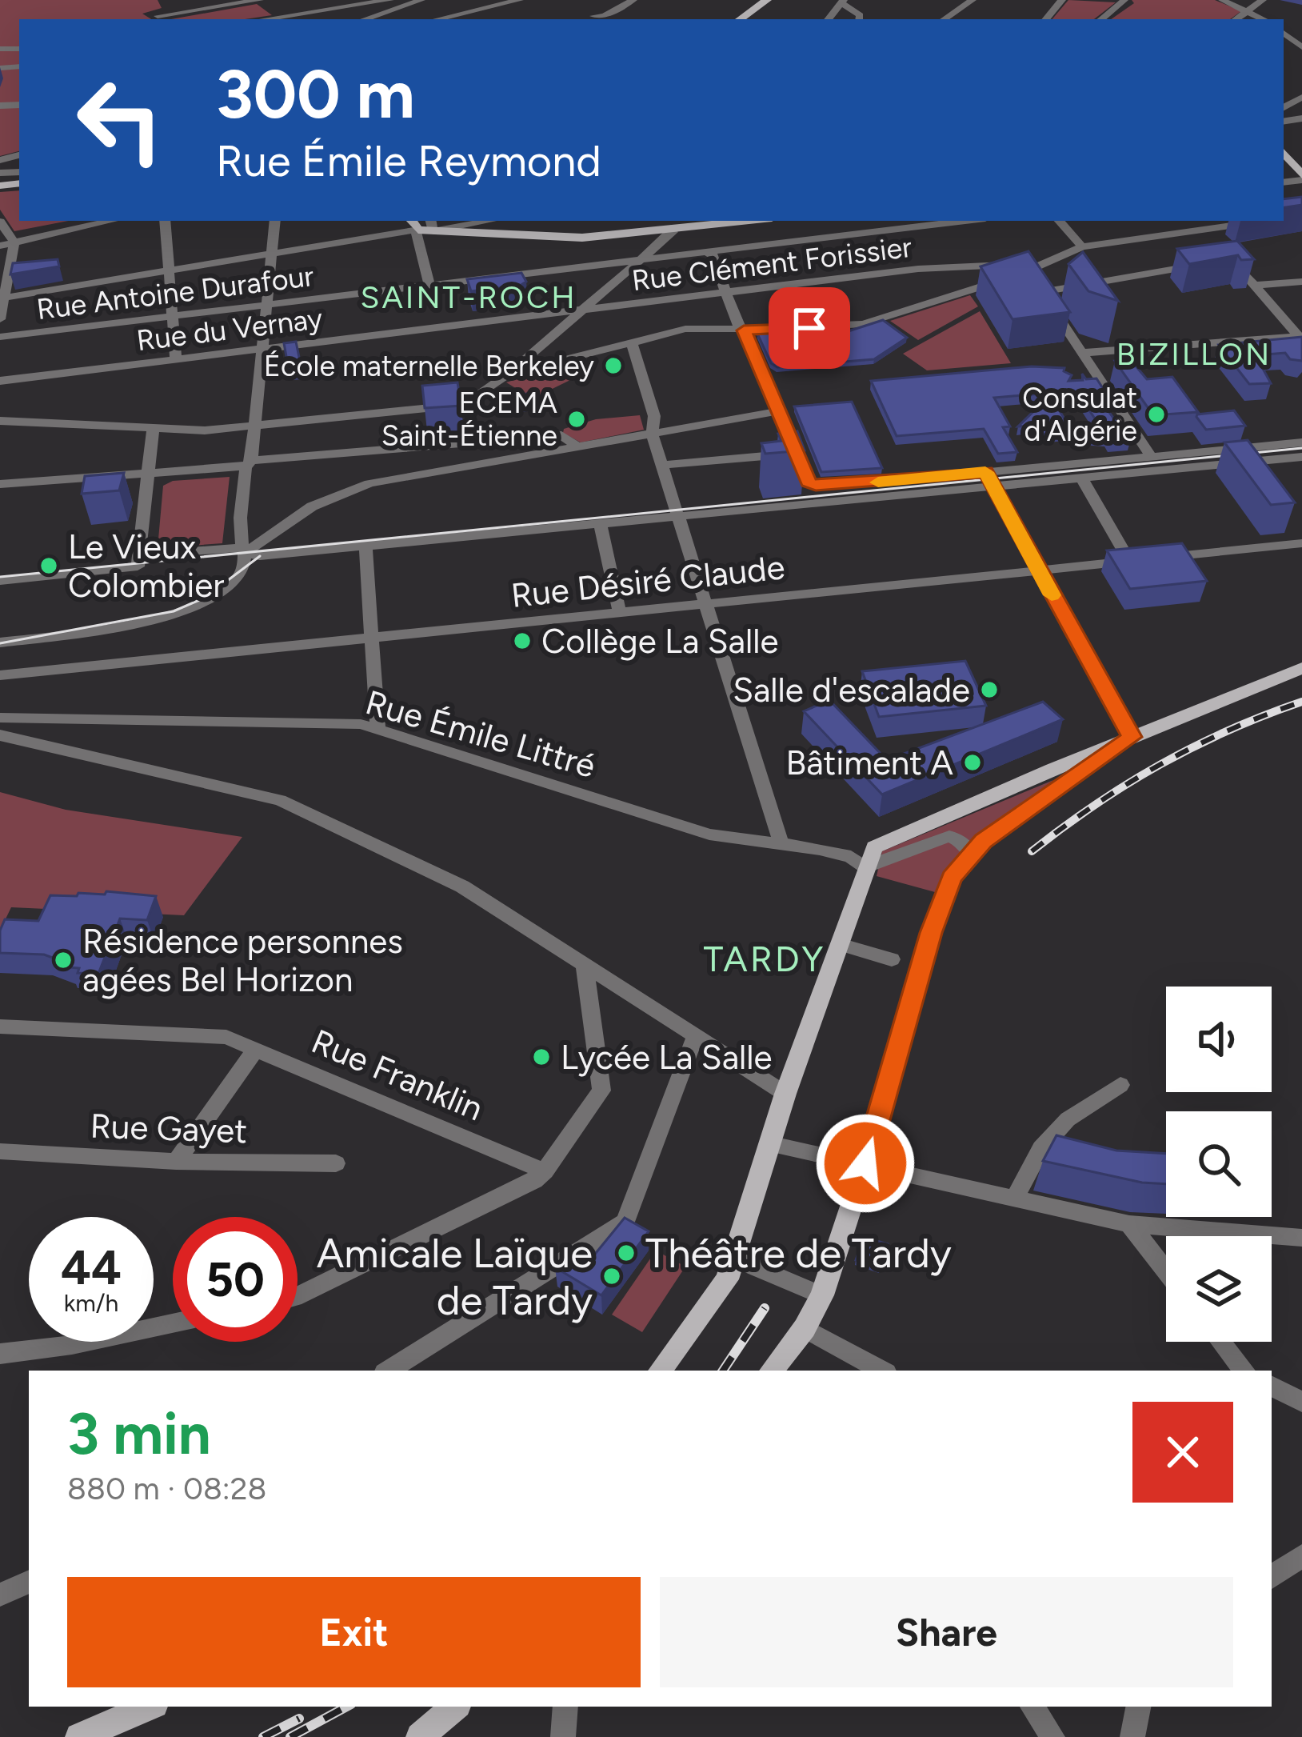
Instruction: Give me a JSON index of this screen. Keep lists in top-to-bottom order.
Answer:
{
  "streets": {
    "street": [
      "Rue Clément Forissier",
      "Rue Antoine Durafour",
      "Rue du Vernay",
      "Rue Désiré Claude",
      "Rue Émile Littré",
      "Rue Franklin",
      "Rue Gayet"
    ]
  },
  "crossings": [
    ["Rue Clément Forissier", "Rue du Vernay"]
  ],
  "districts": ["SAINT-ROCH", "BIZILLON", "TARDY"],
  "places": [
    "École maternelle Berkeley",
    "Consulat d'Algérie",
    "ECEMA Saint-Étienne",
    "Le Vieux Colombier",
    "Collège La Salle",
    "Salle d'escalade",
    "Bâtiment A",
    "Résidence personnes agées Bel Horizon",
    "Lycée La Salle",
    "Théâtre de Tardy",
    "Amicale Laïque de Tardy"
  ],
  "page": {
    "turn": ["300 m", "Rue Émile Reymond"],
    "speed": "44 km/h",
    "limit": "50",
    "heading": ["3 min", "880 m · 08:28"],
    "buttons": ["Exit", "Share"]
  }
}
